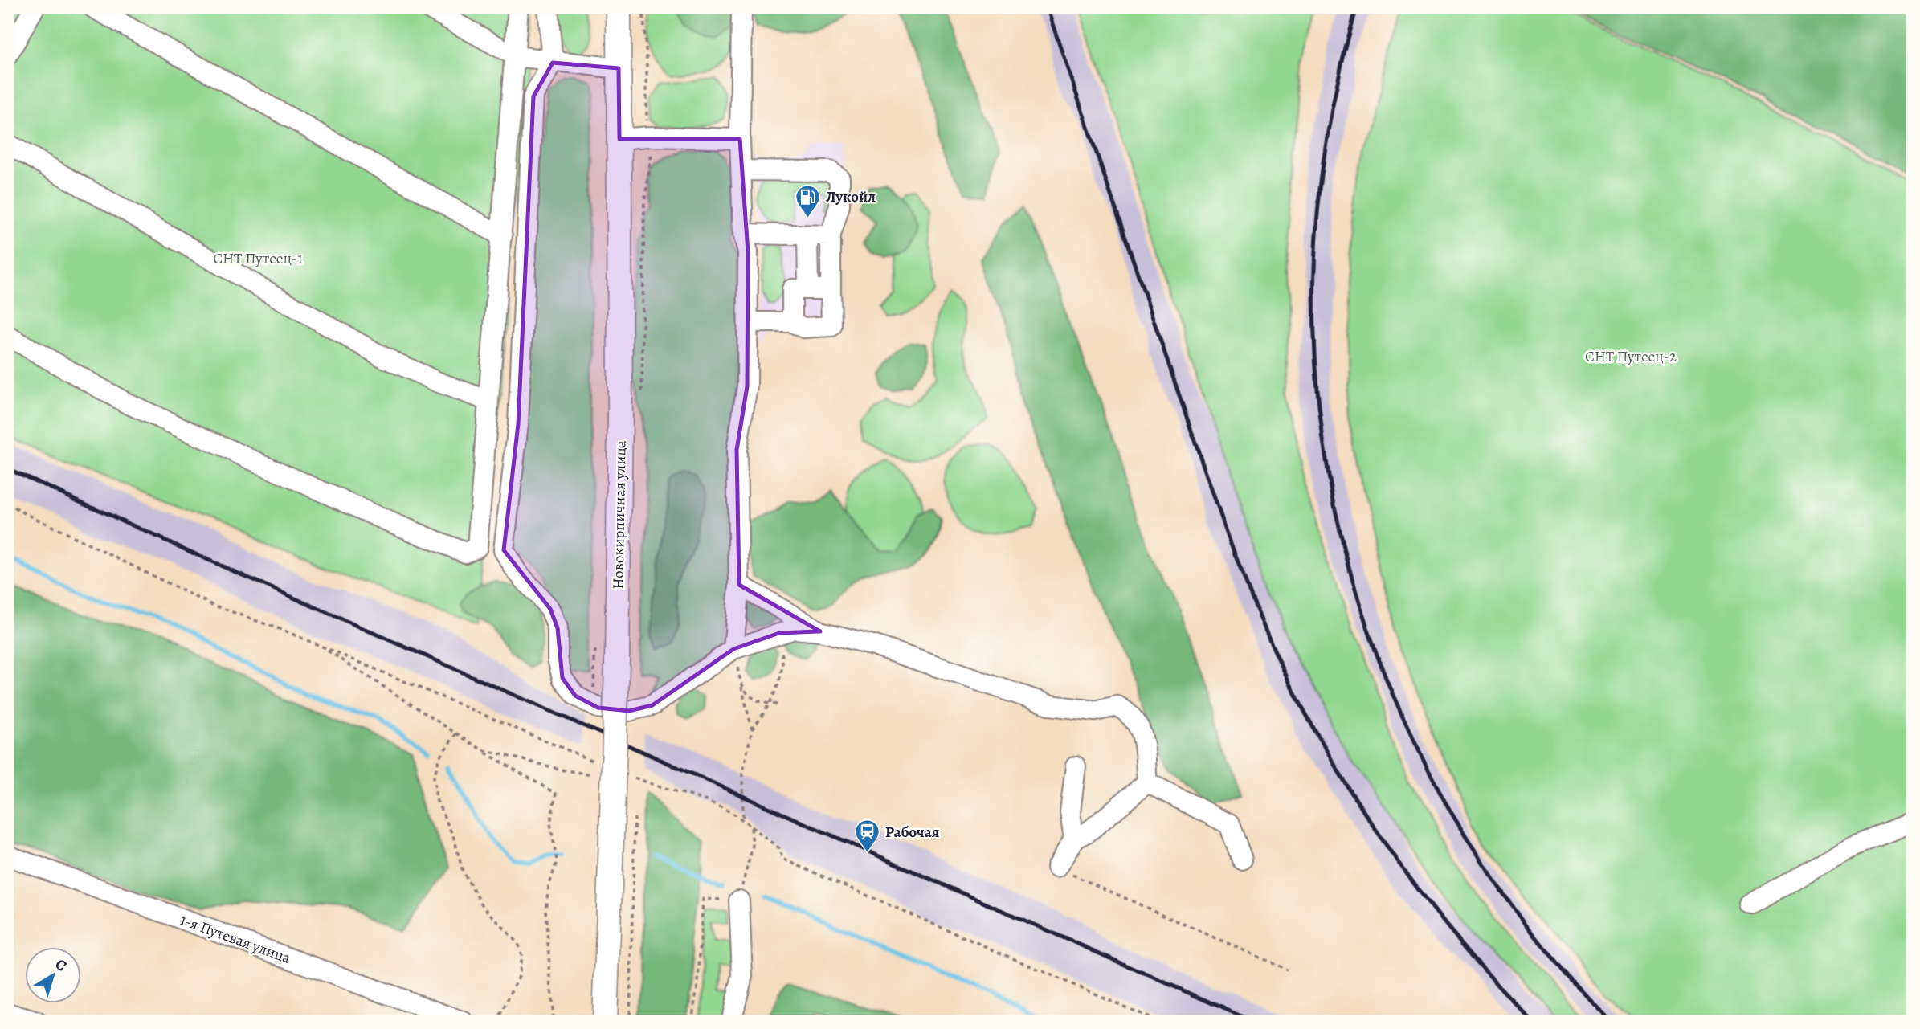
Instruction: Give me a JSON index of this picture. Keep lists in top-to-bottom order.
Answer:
{
  "streets": {
    "main road": ["Новокирпичная улица"],
    "street": ["1-я Путевая улица"]
  },
  "parks": ["СНТ Путеец-1", "СНТ Путеец-2"],
  "places": {
    "fuel station": ["Лукойл"],
    "station": ["Рабочая"]
  },
  "north": "top right"
}
